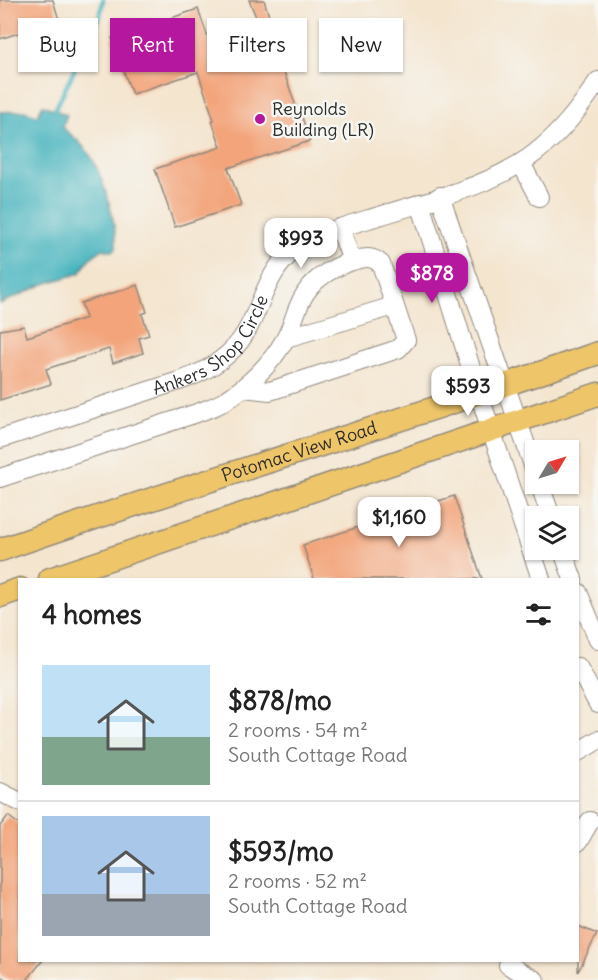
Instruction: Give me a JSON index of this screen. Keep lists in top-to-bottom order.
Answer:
{
  "streets": {
    "main road": ["Potomac View Road"],
    "street": ["Ankers Shop Circle"]
  },
  "places": ["Reynolds Building (LR)"],
  "north": "top right",
  "page": {
    "chip": [
      "Buy",
      "Rent",
      "Filters",
      "New"
    ],
    "price": [
      "$993",
      "$878",
      "$593",
      "$1,160"
    ],
    "heading": "4 homes",
    "list": [
      {
        "name": "$878/mo",
        "note": "2 rooms · 54 m² · South Cottage Road"
      },
      {
        "name": "$593/mo",
        "note": "2 rooms · 52 m² · South Cottage Road"
      }
    ]
  }
}
